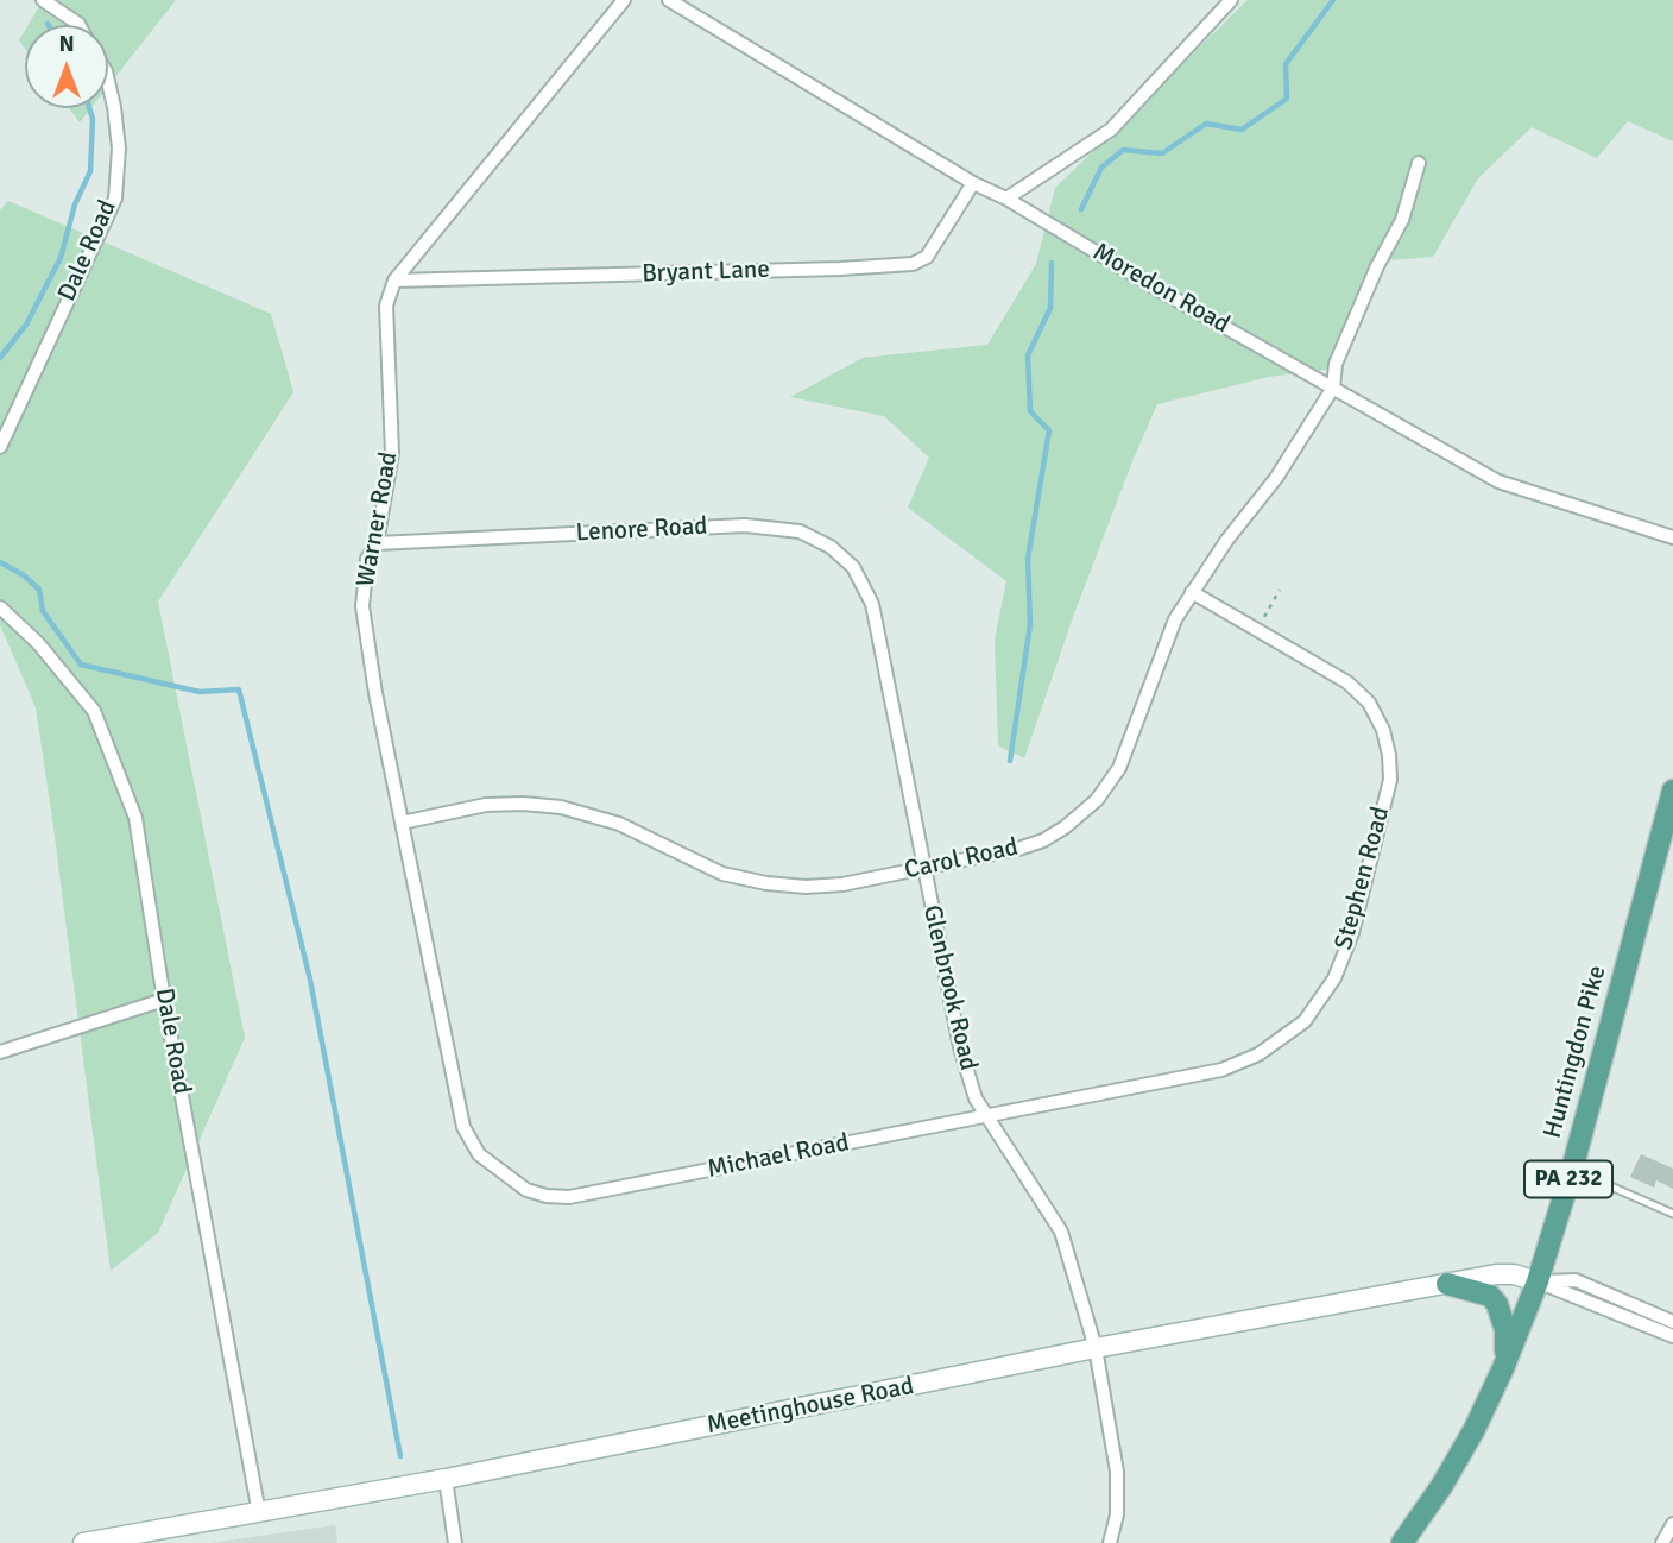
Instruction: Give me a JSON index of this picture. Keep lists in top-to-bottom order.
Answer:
{
  "streets": {
    "main road": ["Huntingdon Pike", "PA 232"],
    "street": [
      "Dale Road",
      "Bryant Lane",
      "Moredon Road",
      "Warner Road",
      "Lenore Road",
      "Carol Road",
      "Stephen Road",
      "Glenbrook Road",
      "Michael Road",
      "Meetinghouse Road"
    ]
  },
  "crossings": [
    ["Dale Road", "Meetinghouse Road"],
    ["Bryant Lane", "Moredon Road"],
    ["Bryant Lane", "Warner Road"],
    ["Moredon Road", "Carol Road"],
    ["Warner Road", "Lenore Road"],
    ["Warner Road", "Carol Road"],
    ["Warner Road", "Michael Road"],
    ["Lenore Road", "Glenbrook Road"],
    ["Carol Road", "Stephen Road"],
    ["Carol Road", "Glenbrook Road"],
    ["Stephen Road", "Glenbrook Road"],
    ["Stephen Road", "Michael Road"],
    ["Glenbrook Road", "Michael Road"],
    ["Glenbrook Road", "Meetinghouse Road"],
    ["Huntingdon Pike", "Meetinghouse Road"]
  ],
  "north": "top"
}
